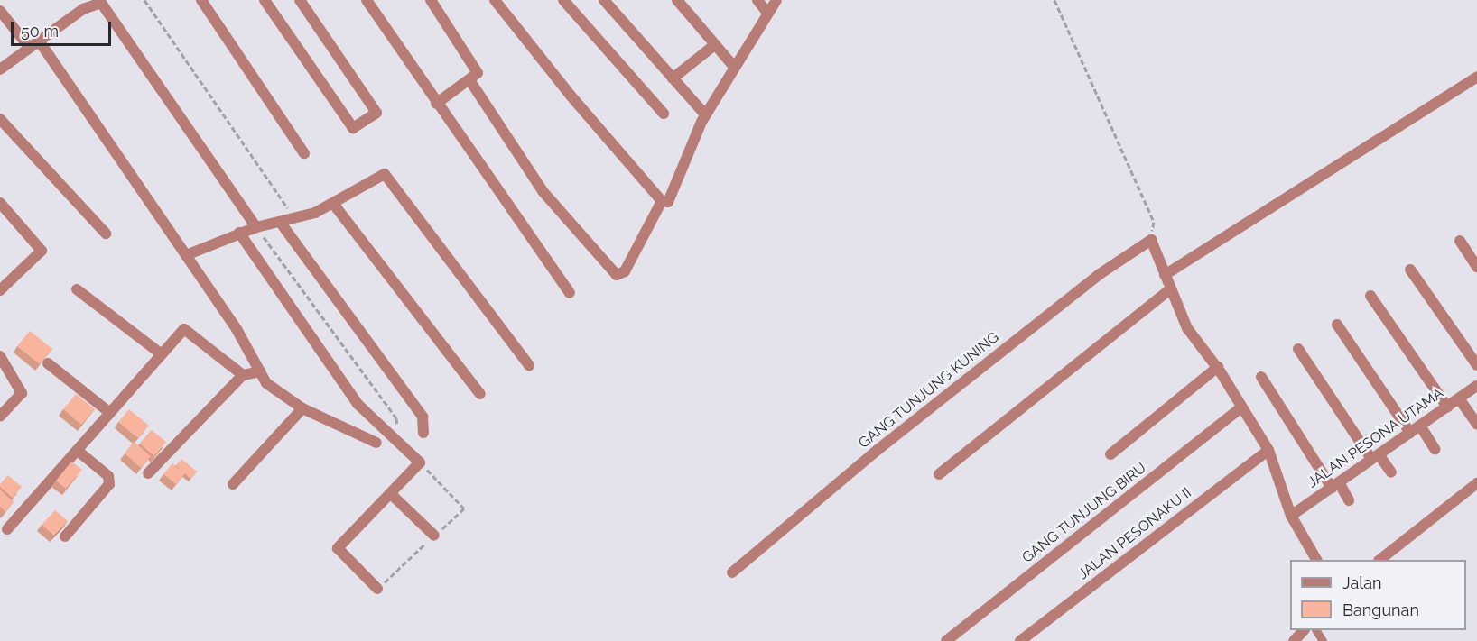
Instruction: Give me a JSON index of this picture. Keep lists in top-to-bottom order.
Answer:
{
  "streets": {
    "street": [
      "GANG TUNJUNG KUNING",
      "JALAN PESONA UTAMA",
      "GANG TUNJUNG BIRU",
      "JALAN PESONAKU II"
    ]
  },
  "legend": ["Jalan", "Bangunan"],
  "scale_bar": "50 m"
}
